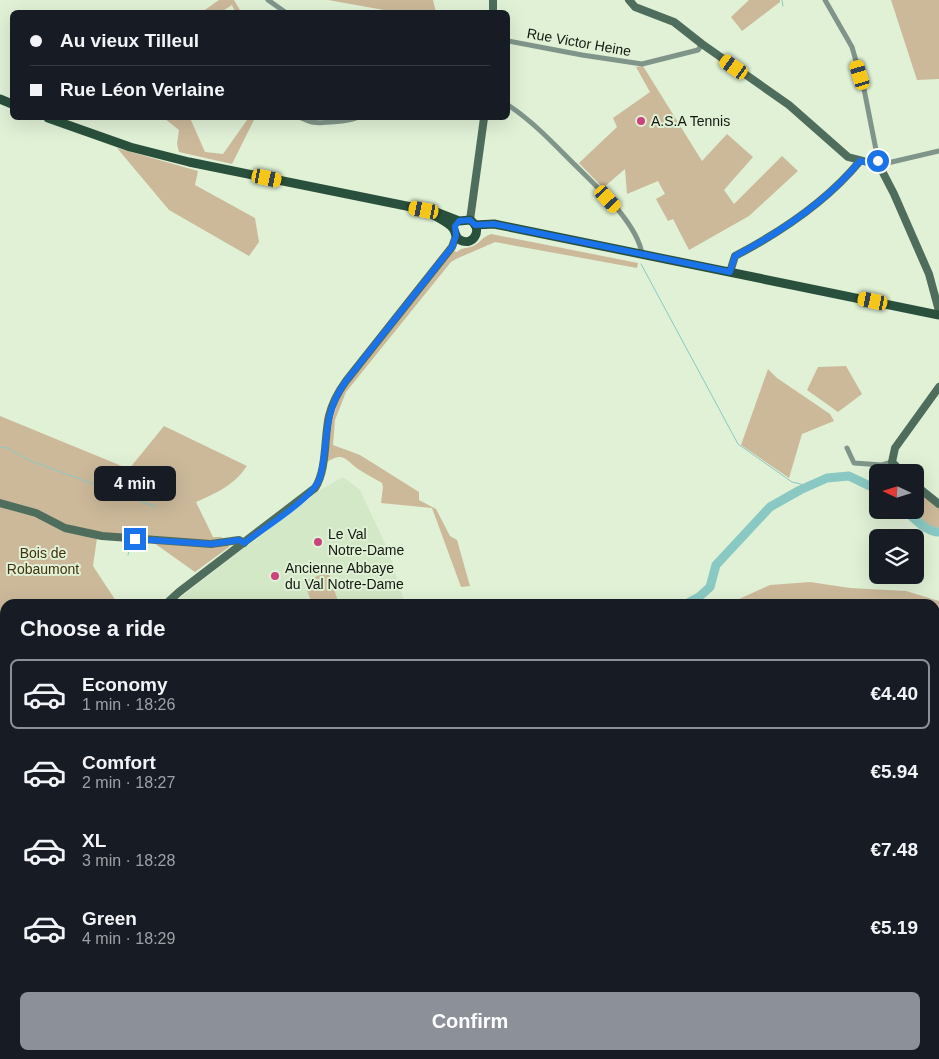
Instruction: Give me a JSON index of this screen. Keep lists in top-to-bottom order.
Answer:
{
  "streets": {
    "street": ["Rue Victor Heine"]
  },
  "parks": ["Bois de Robaumont"],
  "places": ["A.S.A Tennis", "Le Val Notre-Dame", "Ancienne Abbaye du Val Notre-Dame"],
  "north": "left",
  "page": {
    "banner": ["Au vieux Tilleul", "Rue Léon Verlaine"],
    "bubble": "4 min",
    "heading": "Choose a ride",
    "list": [
      {
        "name": "Economy",
        "note": "1 min · 18:26",
        "value": "€4.40"
      },
      {
        "name": "Comfort",
        "note": "2 min · 18:27",
        "value": "€5.94"
      },
      {
        "name": "XL",
        "note": "3 min · 18:28",
        "value": "€7.48"
      },
      {
        "name": "Green",
        "note": "4 min · 18:29",
        "value": "€5.19"
      }
    ],
    "buttons": "Confirm"
  }
}
